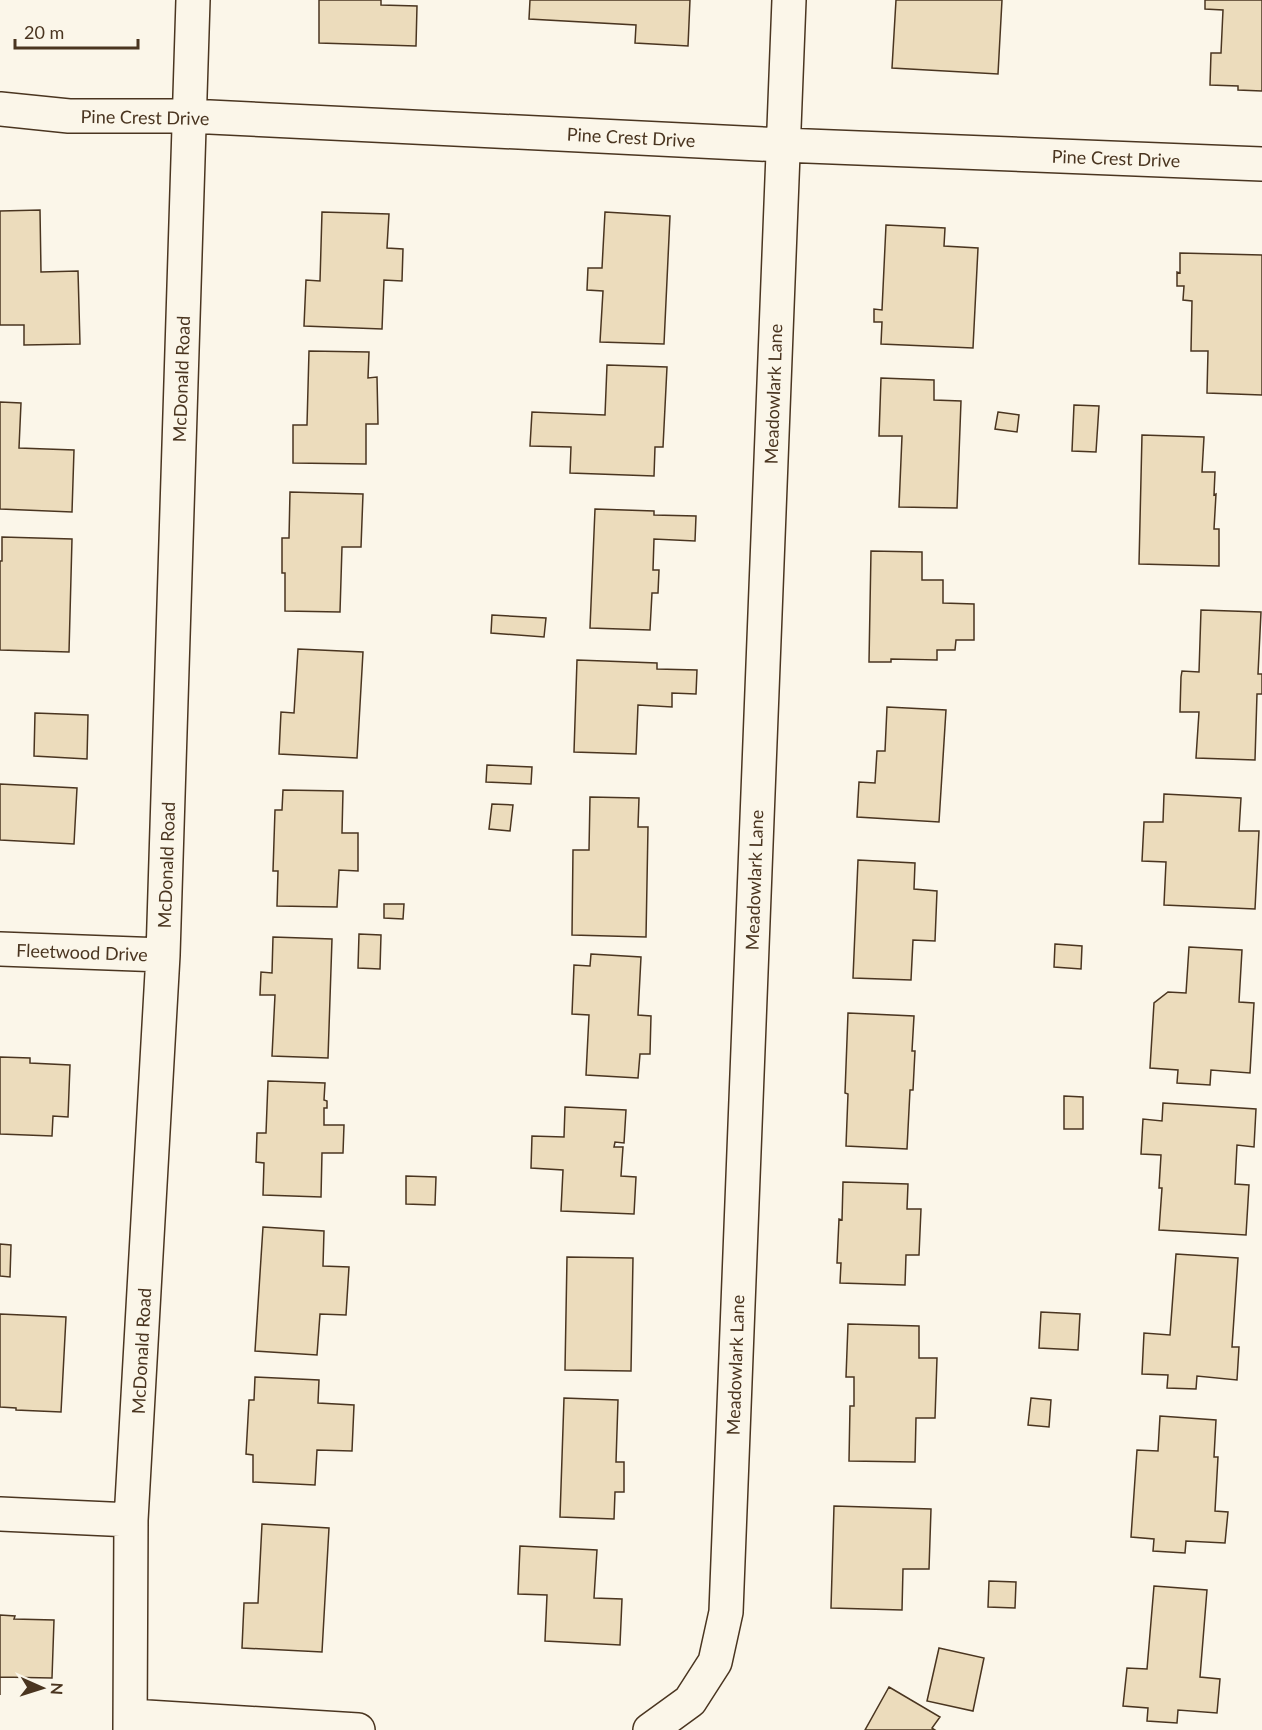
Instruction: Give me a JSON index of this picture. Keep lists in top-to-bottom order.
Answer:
{
  "streets": {
    "street": [
      "Pine Crest Drive",
      "McDonald Road",
      "Meadowlark Lane",
      "Fleetwood Drive"
    ]
  },
  "crossings": [
    ["Pine Crest Drive", "McDonald Road"],
    ["Pine Crest Drive", "Meadowlark Lane"],
    ["McDonald Road", "Fleetwood Drive"]
  ],
  "scale_bar": "20 m",
  "north": "right"
}
